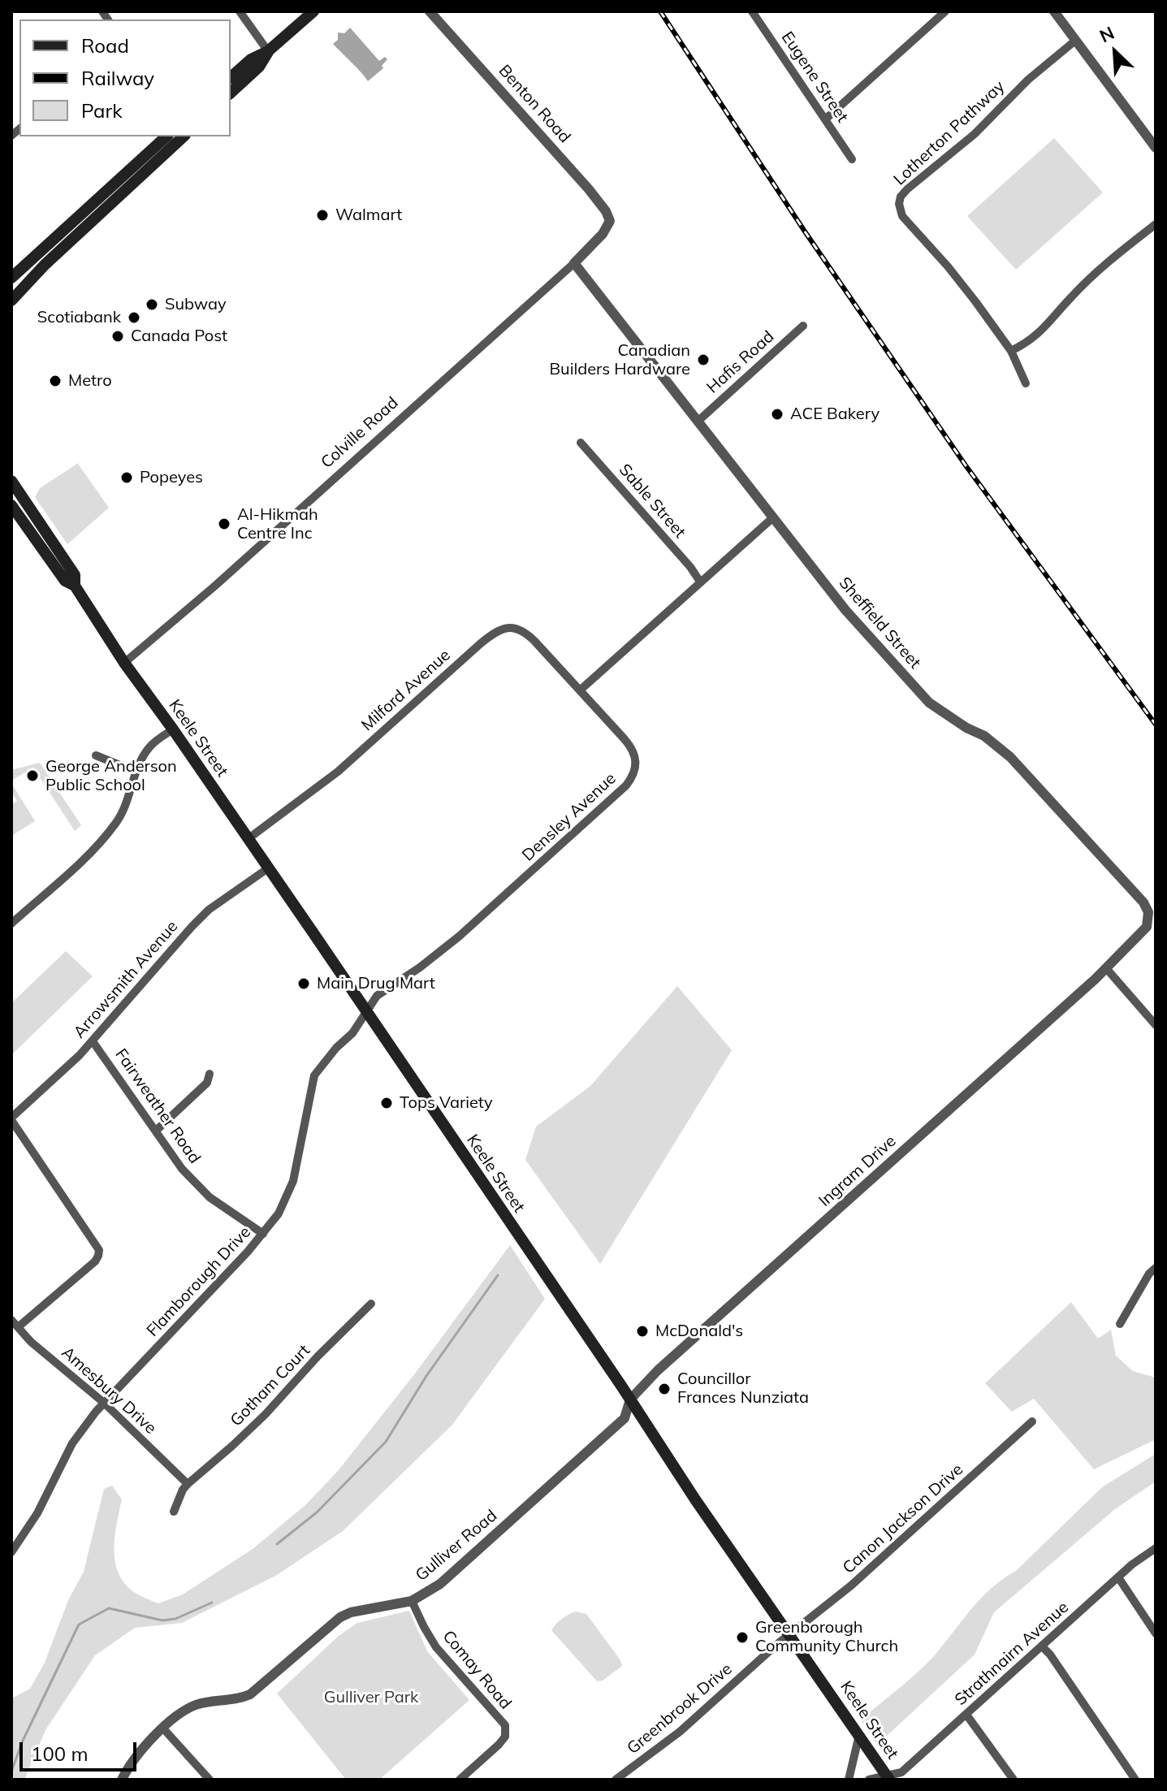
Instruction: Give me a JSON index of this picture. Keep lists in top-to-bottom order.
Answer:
{
  "streets": {
    "main road": ["Keele Street"],
    "street": [
      "Eugene Street",
      "Benton Road",
      "Lotherton Pathway",
      "Hafis Road",
      "Colville Road",
      "Sable Street",
      "Sheffield Street",
      "Milford Avenue",
      "Densley Avenue",
      "Arrowsmith Avenue",
      "Fairweather Road",
      "Ingram Drive",
      "Flamborough Drive",
      "Gotham Court",
      "Amesbury Drive",
      "Canon Jackson Drive",
      "Gulliver Road",
      "Strathnairn Avenue",
      "Comay Road",
      "Greenbrook Drive"
    ]
  },
  "crossings": [
    ["Benton Road", "Colville Road"],
    ["Hafis Road", "Sheffield Street"],
    ["Colville Road", "Sheffield Street"],
    ["Colville Road", "Keele Street"],
    ["Sheffield Street", "Ingram Drive"],
    ["Milford Avenue", "Keele Street"],
    ["Milford Avenue", "Densley Avenue"],
    ["Keele Street", "Densley Avenue"],
    ["Keele Street", "Arrowsmith Avenue"],
    ["Keele Street", "Ingram Drive"],
    ["Keele Street", "Flamborough Drive"],
    ["Keele Street", "Canon Jackson Drive"],
    ["Keele Street", "Gulliver Road"],
    ["Keele Street", "Strathnairn Avenue"],
    ["Keele Street", "Greenbrook Drive"],
    ["Densley Avenue", "Flamborough Drive"],
    ["Arrowsmith Avenue", "Fairweather Road"],
    ["Fairweather Road", "Flamborough Drive"],
    ["Ingram Drive", "Gulliver Road"],
    ["Flamborough Drive", "Amesbury Drive"],
    ["Gotham Court", "Amesbury Drive"],
    ["Canon Jackson Drive", "Greenbrook Drive"],
    ["Gulliver Road", "Comay Road"]
  ],
  "parks": ["Gulliver Park"],
  "places": [
    "Walmart",
    "Subway",
    "Scotiabank",
    "Canada Post",
    "Canadian Builders Hardware",
    "Metro",
    "ACE Bakery",
    "Popeyes",
    "Al-Hikmah Centre Inc",
    "George Anderson Public School",
    "Main Drug Mart",
    "Tops Variety",
    "McDonald's",
    "Councillor Frances Nunziata",
    "Greenborough Community Church"
  ],
  "legend": ["Road", "Railway", "Park"],
  "scale_bar": "100 m",
  "north": "top left"
}
